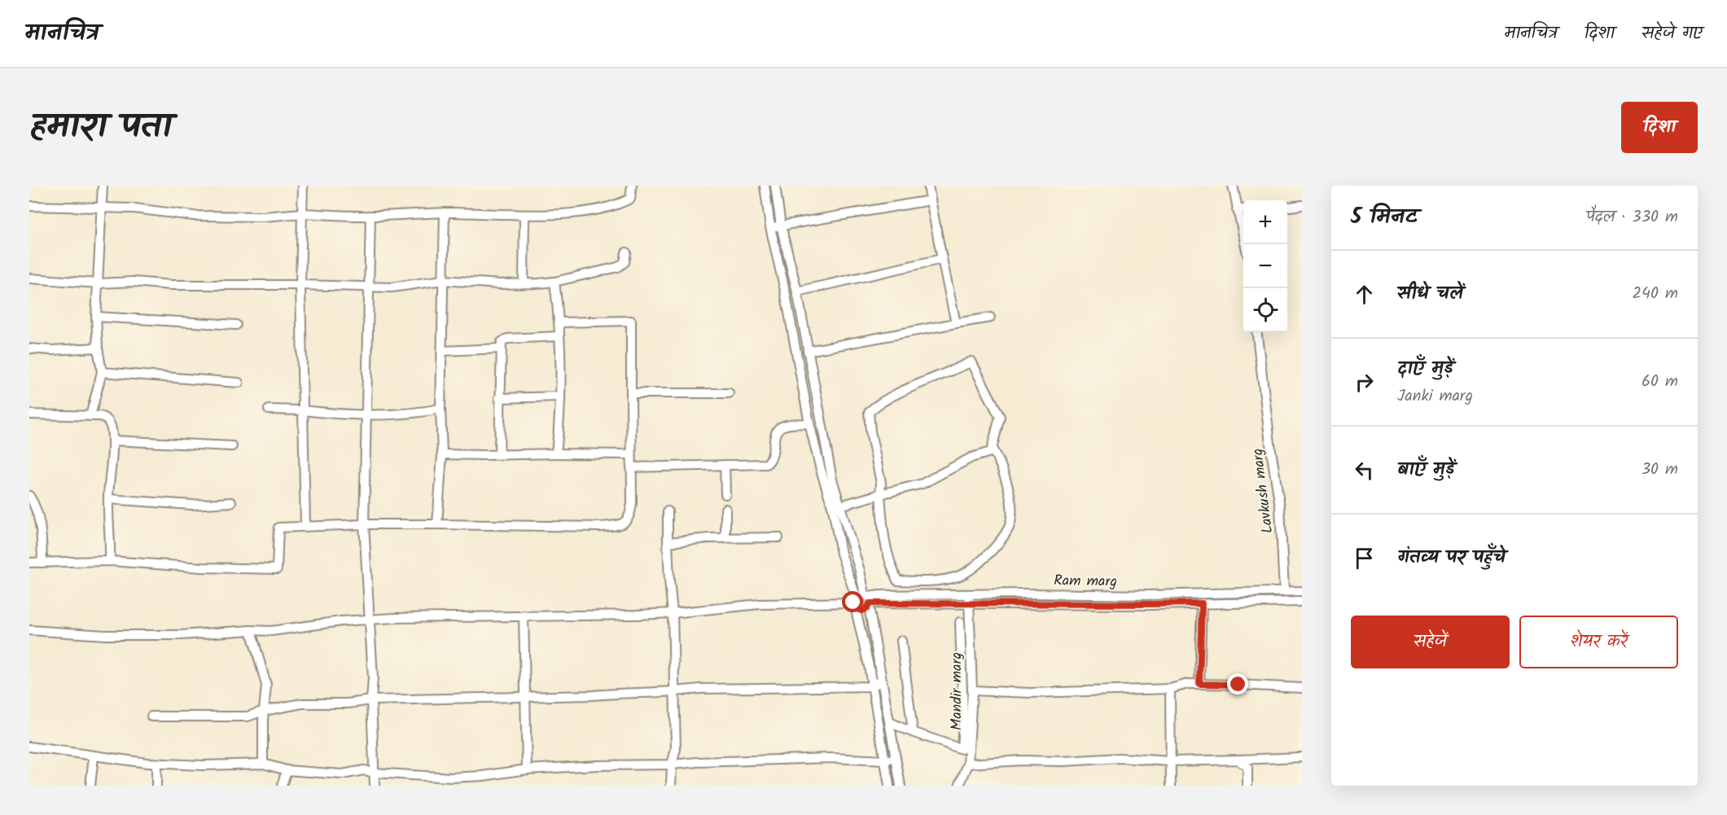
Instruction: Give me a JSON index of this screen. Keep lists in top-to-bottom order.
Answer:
{
  "streets": {
    "street": ["Lavkush marg", "Ram marg", "Mandir marg"]
  },
  "crossings": [
    ["Lavkush marg", "Ram marg"],
    ["Ram marg", "Mandir marg"]
  ],
  "page": {
    "header": "मानचित्र",
    "nav": ["मानचित्र", "दिशा", "सहेजे गए"],
    "title": "हमारा पता",
    "buttons": [
      "दिशा",
      ["सहेजें", "शेयर करें"]
    ],
    "heading": ["5 मिनट", "पैदल · 330 m"],
    "map_buttons": ["+", "−"],
    "list": [
      ["सीधे चलें", "240 m"],
      ["दाएँ मुड़ें", "Janki marg", "60 m"],
      ["बाएँ मुड़ें", "30 m"],
      "गंतव्य पर पहुँचे"
    ]
  }
}
